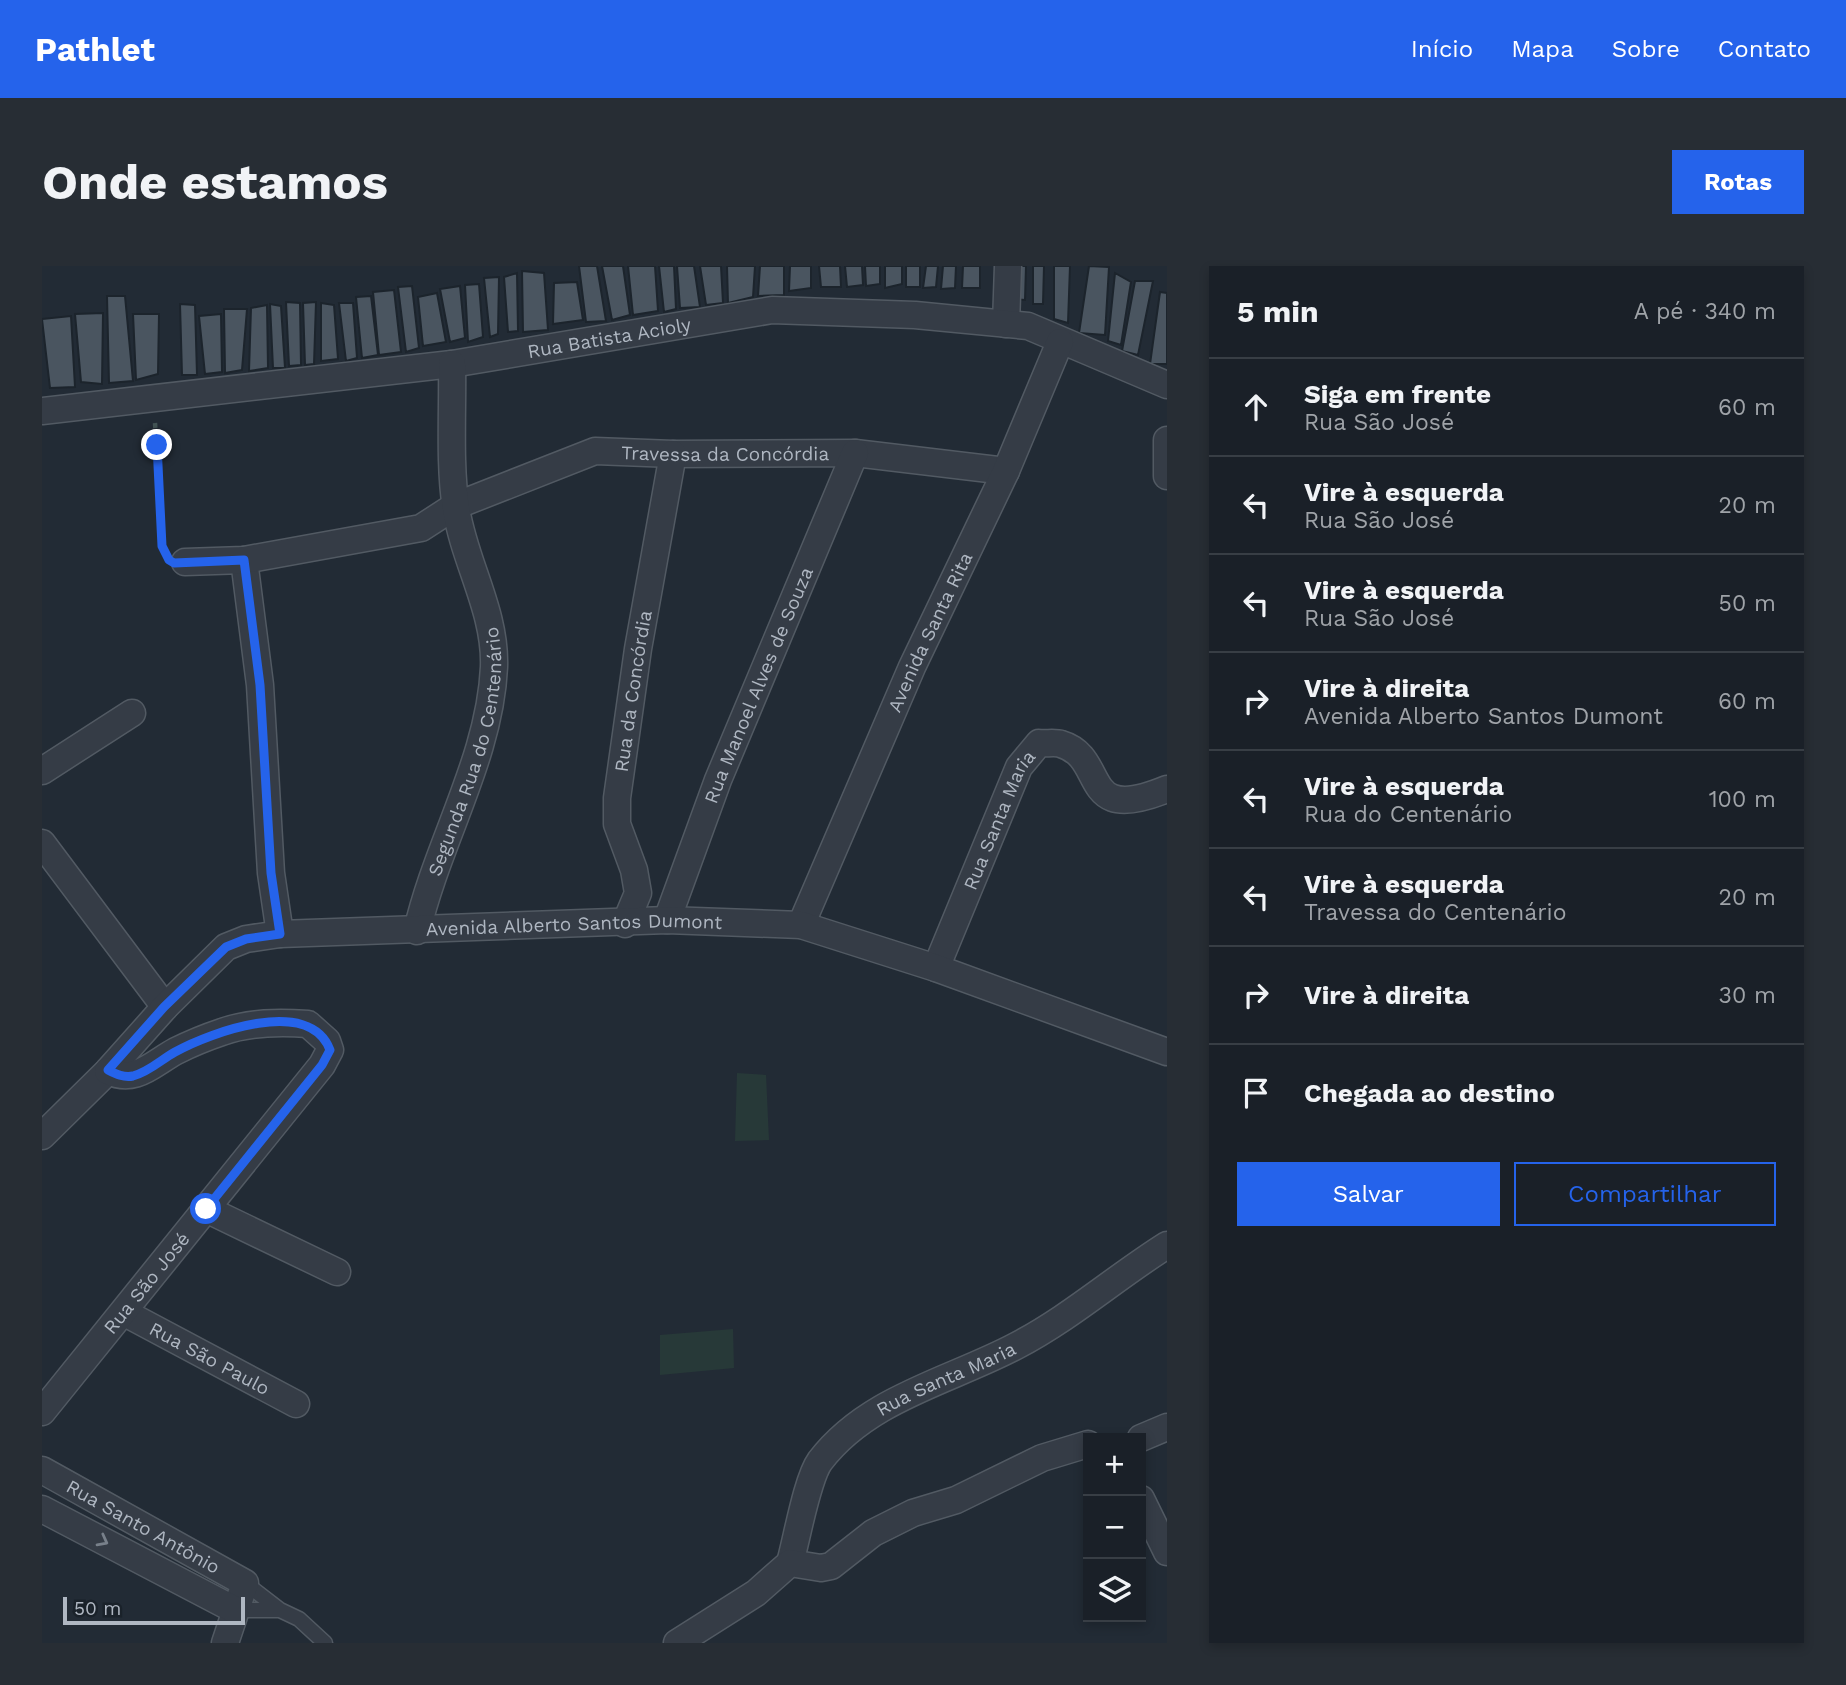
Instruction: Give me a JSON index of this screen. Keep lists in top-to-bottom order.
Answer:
{
  "streets": {
    "street": [
      "Rua Batista Acioly",
      "Travessa da Concórdia",
      "Avenida Santa Rita",
      "Rua Manoel Alves de Souza",
      "Rua da Concórdia",
      "Segunda Rua do Centenário",
      "Rua Santa Maria",
      "Avenida Alberto Santos Dumont",
      "Rua São José",
      "Rua São Paulo",
      "Rua Santo Antônio"
    ]
  },
  "crossings": [
    ["Rua Batista Acioly", "Avenida Santa Rita"],
    ["Rua Batista Acioly", "Segunda Rua do Centenário"],
    ["Travessa da Concórdia", "Avenida Santa Rita"],
    ["Travessa da Concórdia", "Rua Manoel Alves de Souza"],
    ["Travessa da Concórdia", "Rua da Concórdia"],
    ["Travessa da Concórdia", "Segunda Rua do Centenário"],
    ["Avenida Santa Rita", "Avenida Alberto Santos Dumont"],
    ["Rua Manoel Alves de Souza", "Avenida Alberto Santos Dumont"],
    ["Rua da Concórdia", "Avenida Alberto Santos Dumont"],
    ["Segunda Rua do Centenário", "Avenida Alberto Santos Dumont"],
    ["Rua Santa Maria", "Avenida Alberto Santos Dumont"],
    ["Avenida Alberto Santos Dumont", "Rua São José"],
    ["Rua São José", "Rua São Paulo"]
  ],
  "scale_bar": "50 m",
  "page": {
    "header": "Pathlet",
    "nav": [
      "Início",
      "Mapa",
      "Sobre",
      "Contato"
    ],
    "buttons": [
      "Rotas",
      ["Salvar", "Compartilhar"]
    ],
    "title": "Onde estamos",
    "heading": ["5 min", "A pé · 340 m"],
    "list": [
      ["Siga em frente", "Rua São José", "60 m"],
      ["Vire à esquerda", "Rua São José", "20 m"],
      ["Vire à esquerda", "Rua São José", "50 m"],
      ["Vire à direita", "Avenida Alberto Santos Dumont", "60 m"],
      ["Vire à esquerda", "Rua do Centenário", "100 m"],
      ["Vire à esquerda", "Travessa do Centenário", "20 m"],
      ["Vire à direita", "30 m"],
      "Chegada ao destino"
    ],
    "map_buttons": ["+", "−"],
    "scale": "50 m"
  }
}
